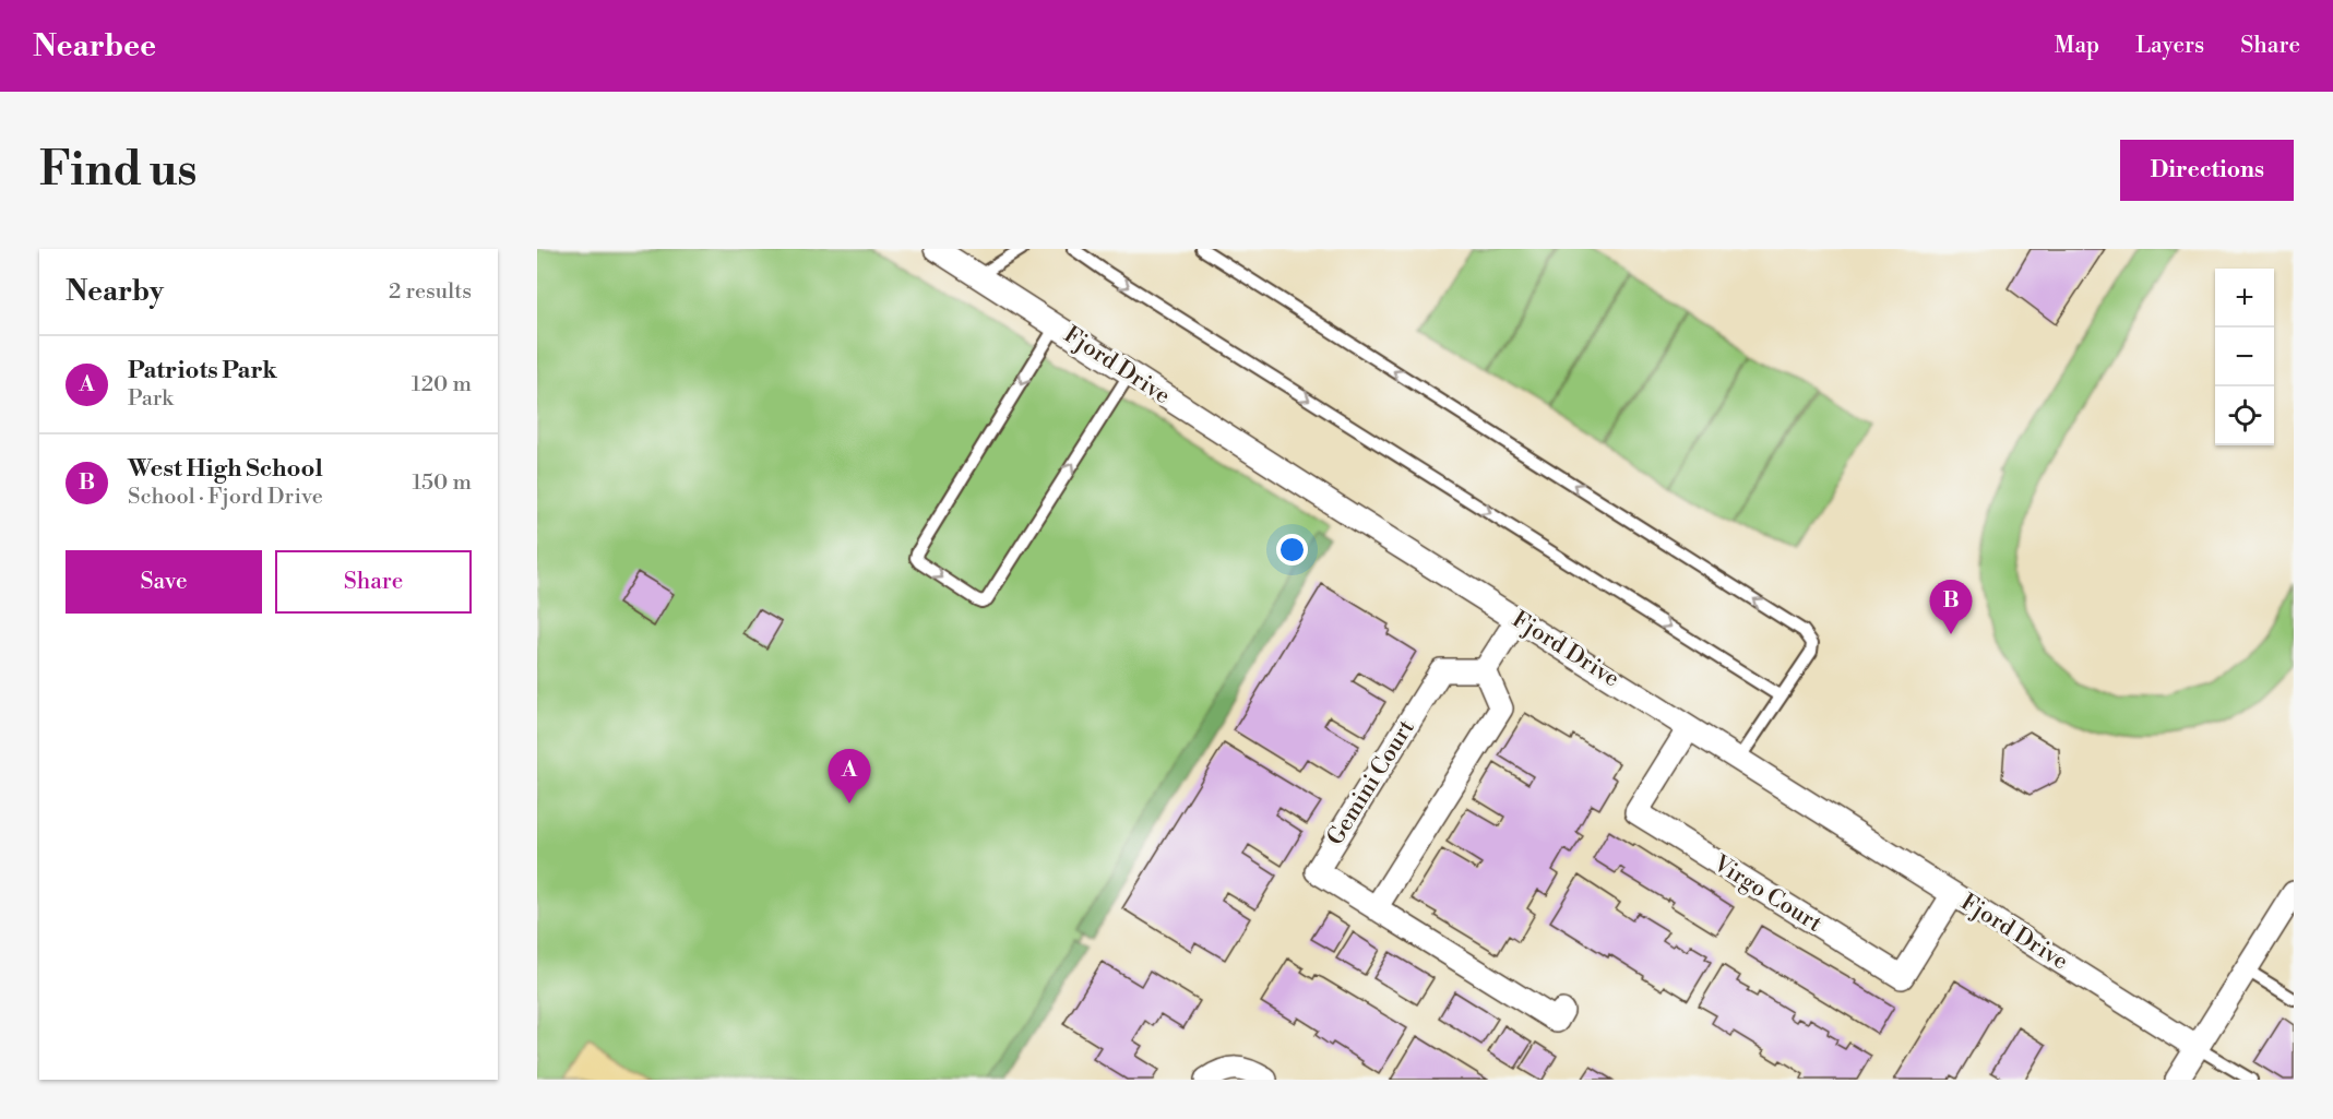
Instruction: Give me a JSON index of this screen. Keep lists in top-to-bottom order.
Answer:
{
  "streets": {
    "street": ["Fjord Drive", "Gemini Court", "Virgo Court"]
  },
  "crossings": [
    ["Fjord Drive", "Virgo Court"]
  ],
  "page": {
    "header": "Nearbee",
    "nav": ["Map", "Layers", "Share"],
    "buttons": [
      "Directions",
      ["Save", "Share"]
    ],
    "title": "Find us",
    "heading": ["Nearby", "2 results"],
    "map_buttons": ["+", "−"],
    "list": [
      {
        "mark": "A",
        "name": "Patriots Park",
        "note": "Park",
        "value": "120 m"
      },
      {
        "mark": "B",
        "name": "West High School",
        "note": "School · Fjord Drive",
        "value": "150 m"
      }
    ],
    "pins": ["B", "A"]
  }
}
